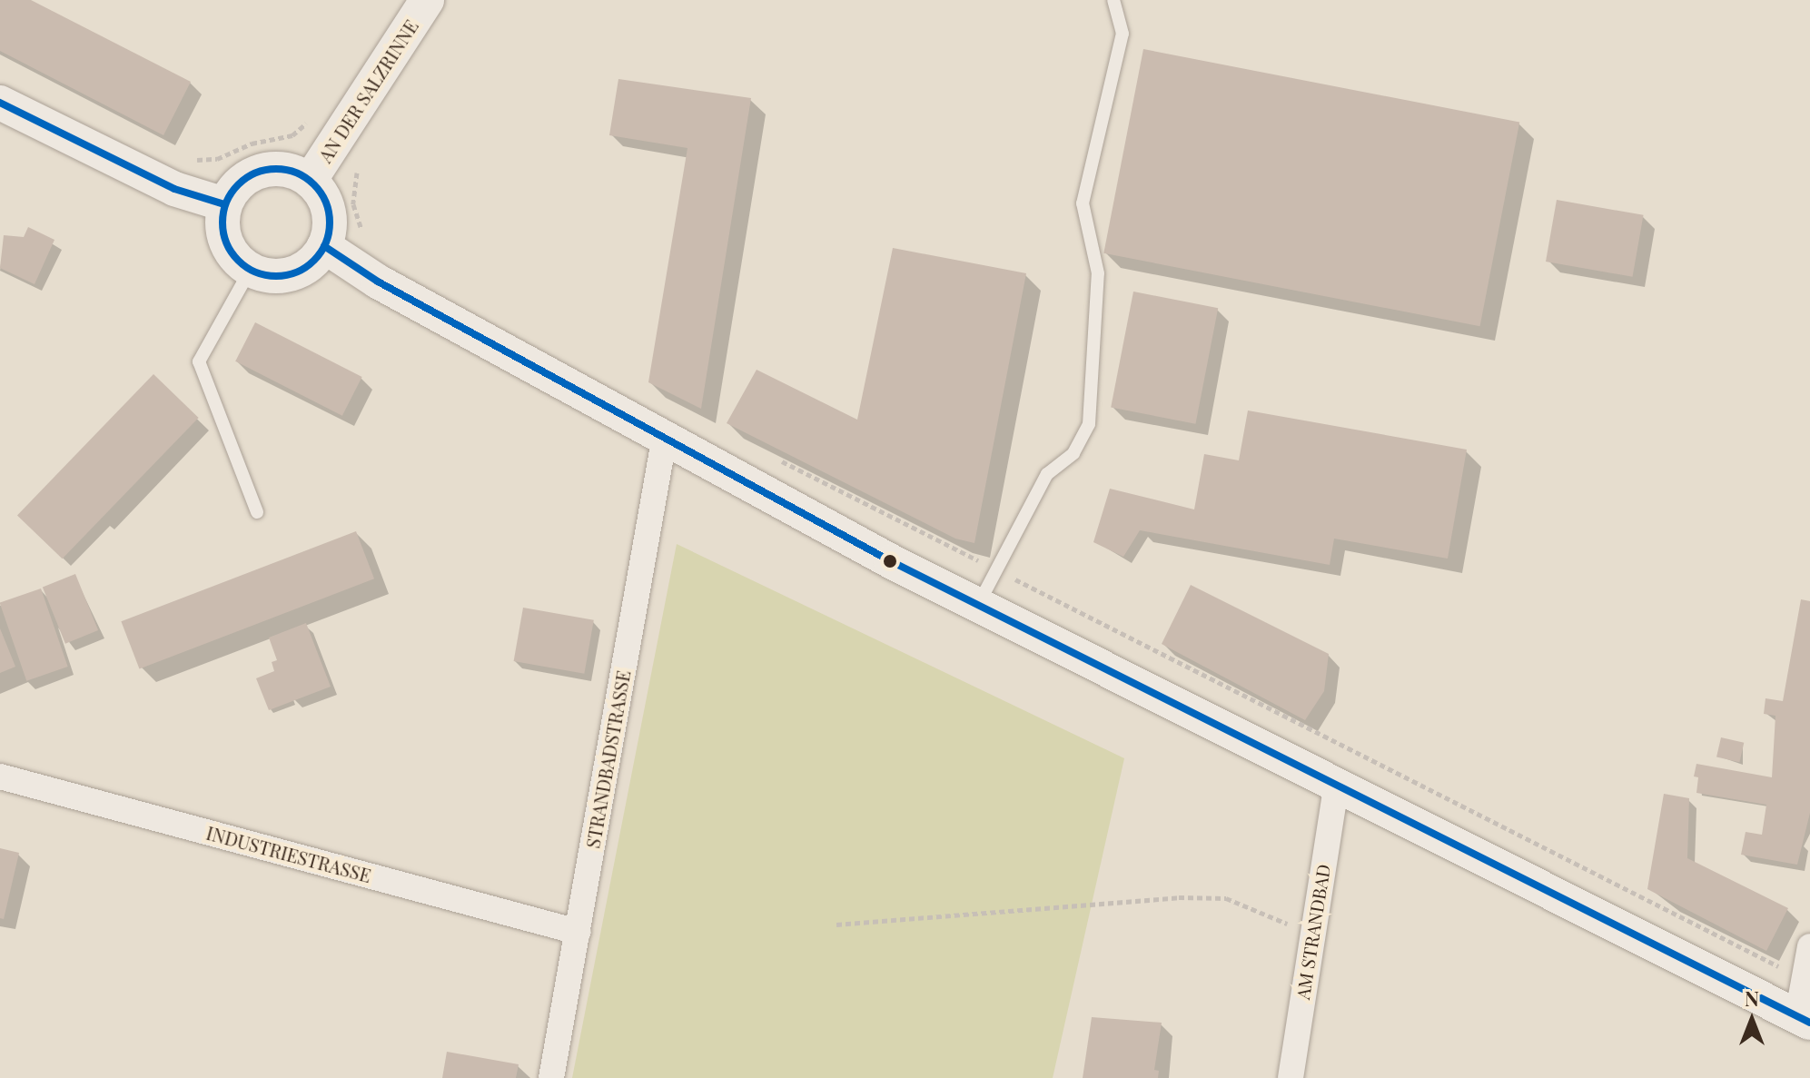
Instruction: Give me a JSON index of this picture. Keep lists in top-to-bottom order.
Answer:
{
  "streets": {
    "main road": ["AN DER SALZRINNE"],
    "street": ["STRANDBADSTRASSE", "INDUSTRIESTRASSE", "AM STRANDBAD"]
  },
  "crossings": [
    ["STRANDBADSTRASSE", "INDUSTRIESTRASSE"]
  ],
  "north": "top"
}
